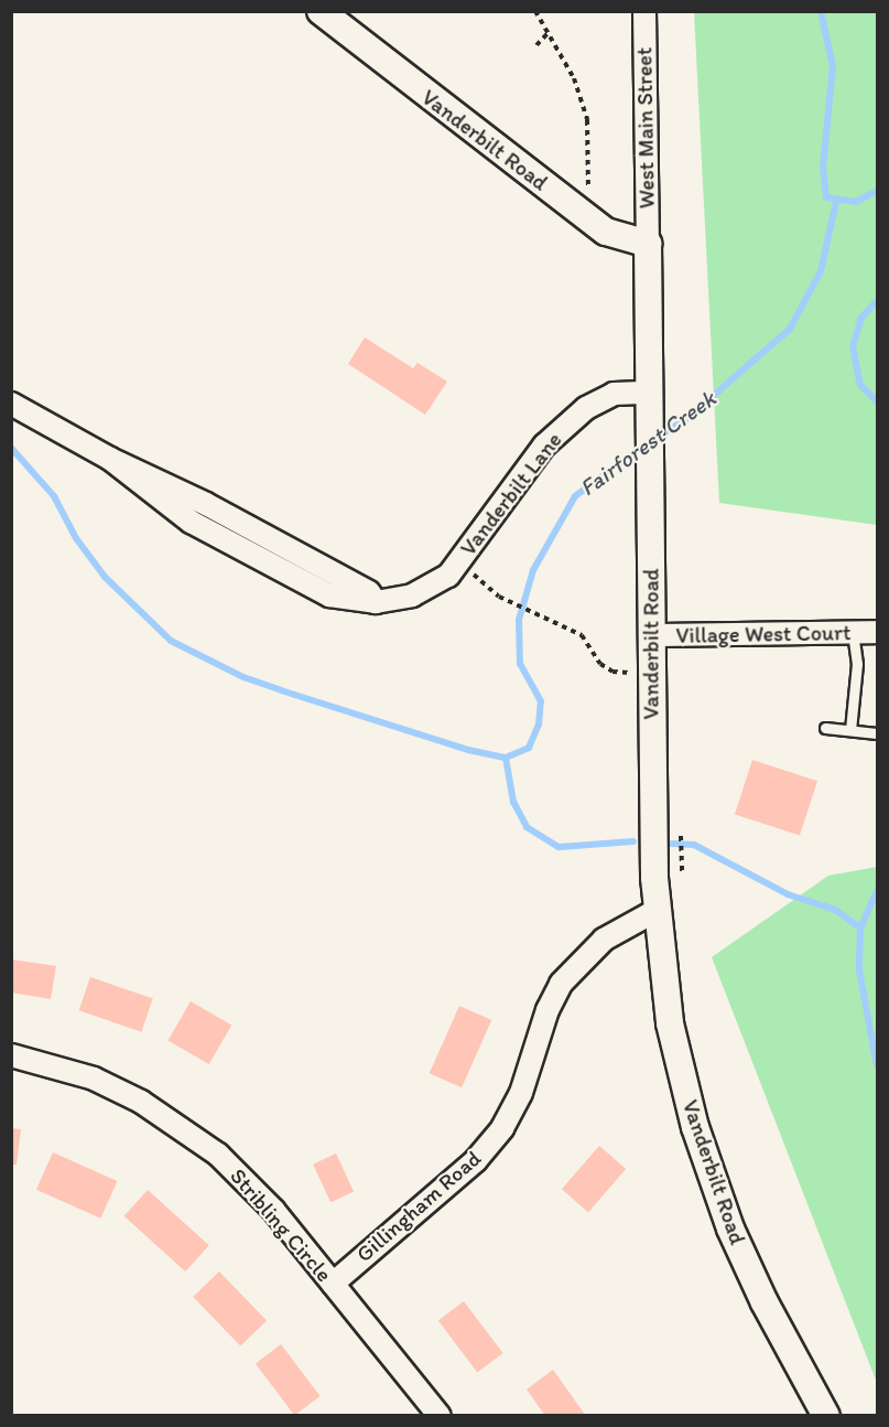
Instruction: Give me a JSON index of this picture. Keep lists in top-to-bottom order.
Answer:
{
  "streets": {
    "street": [
      "West Main Street",
      "Vanderbilt Road",
      "Vanderbilt Lane",
      "Village West Court",
      "Gillingham Road",
      "Stribling Circle"
    ]
  },
  "crossings": [
    ["West Main Street", "Vanderbilt Road"],
    ["Vanderbilt Road", "Vanderbilt Lane"],
    ["Vanderbilt Road", "Village West Court"],
    ["Vanderbilt Road", "Gillingham Road"],
    ["Gillingham Road", "Stribling Circle"]
  ],
  "water": ["Fairforest Creek"]
}
